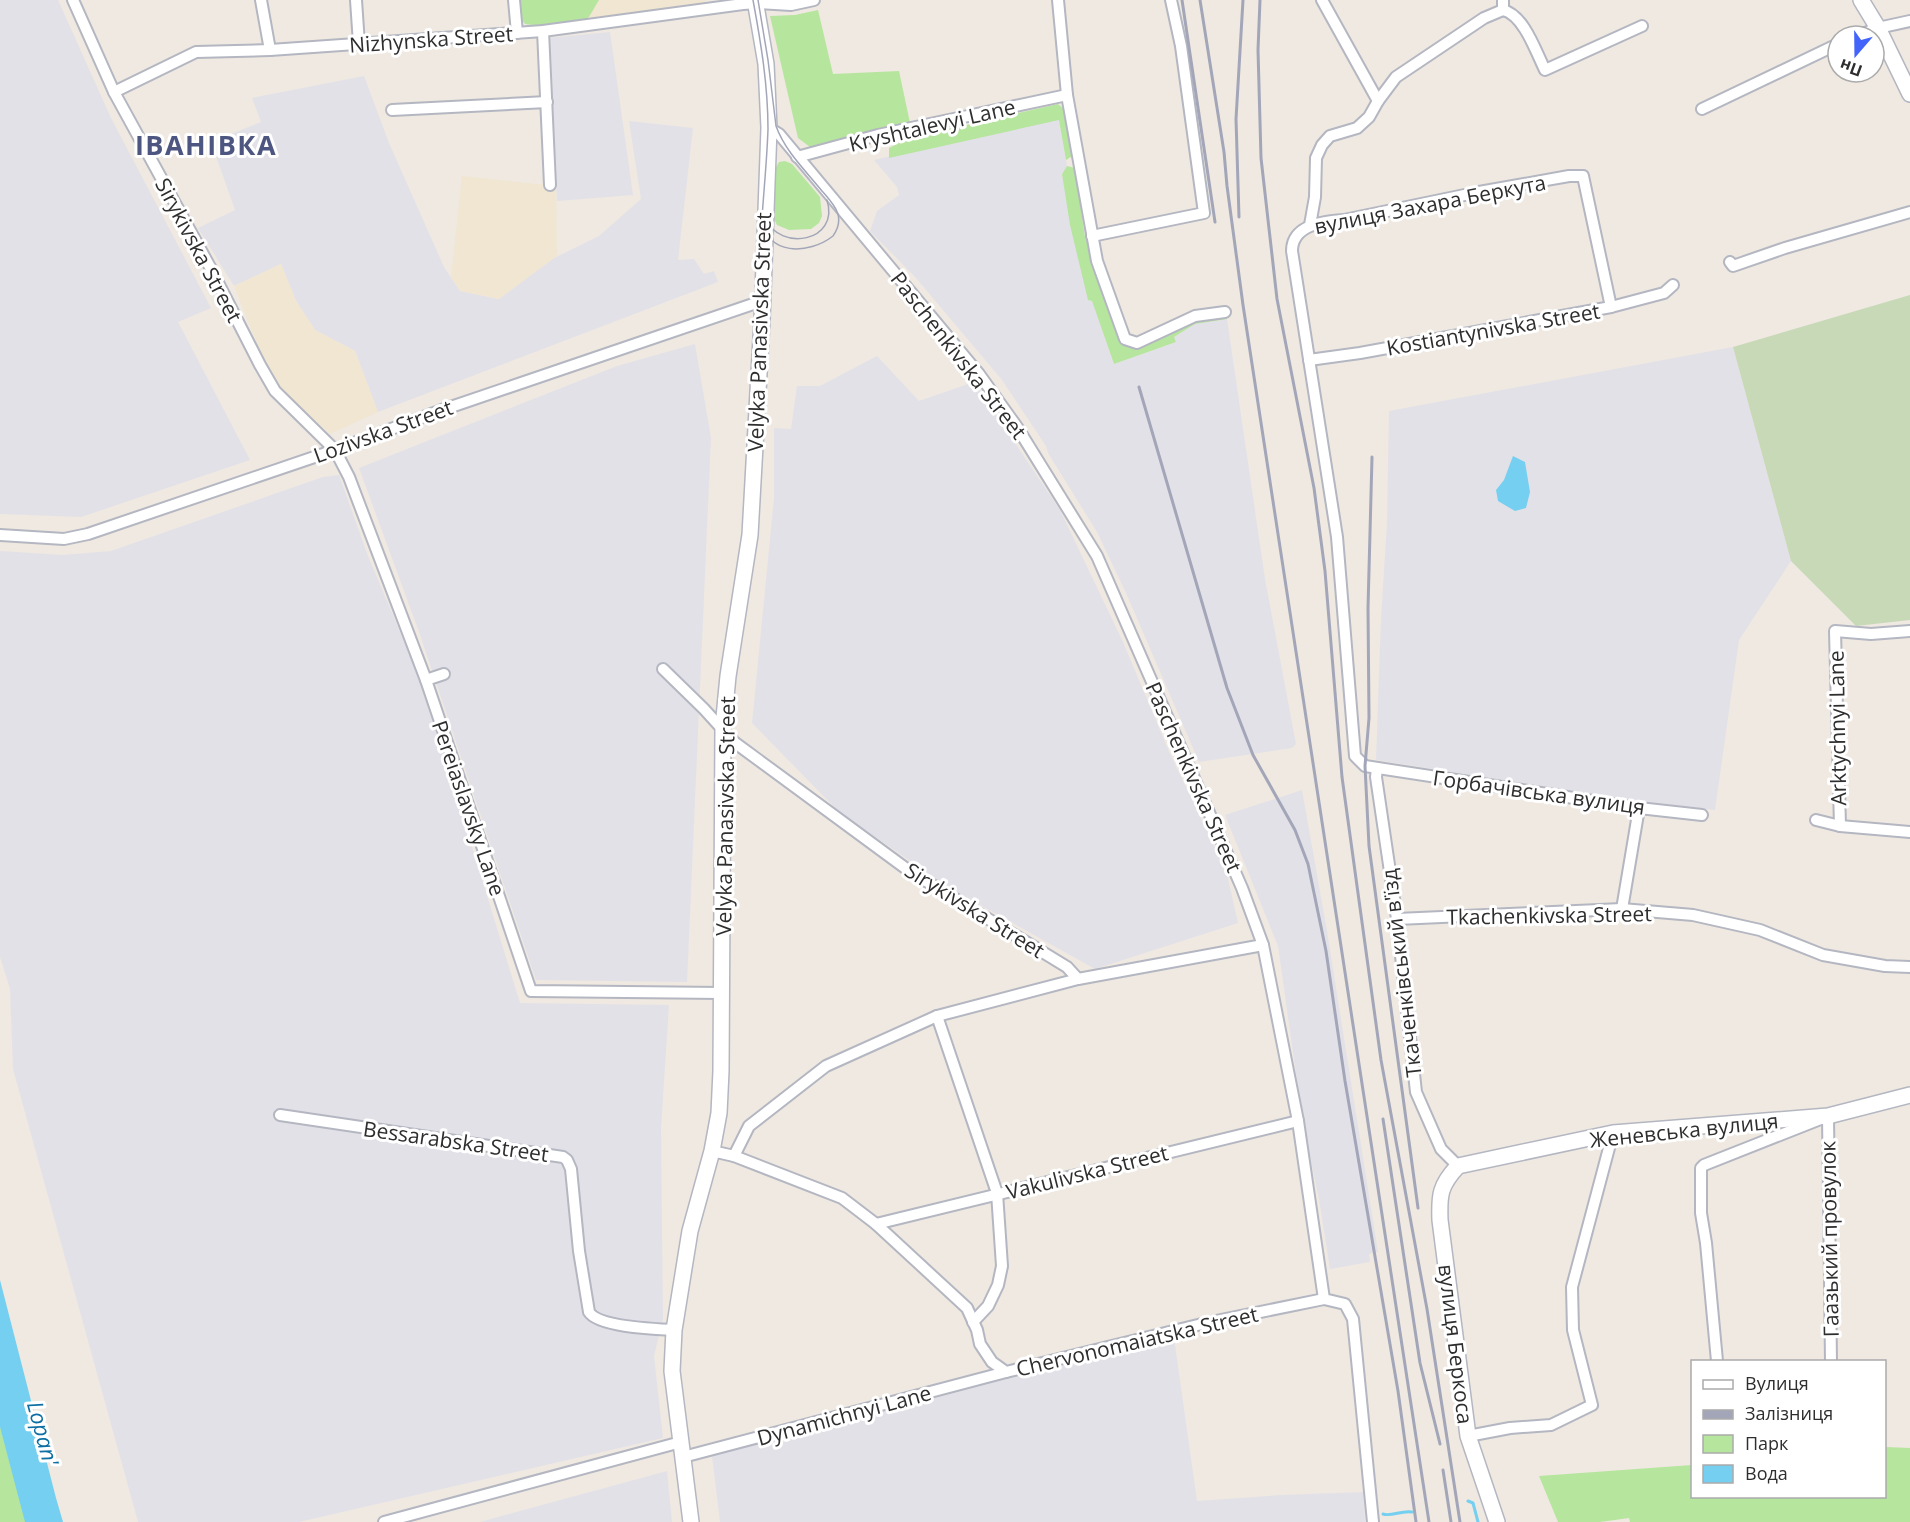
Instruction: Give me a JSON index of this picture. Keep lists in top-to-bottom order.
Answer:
{
  "streets": {
    "street": [
      "Nizhynska Street",
      "Kryshtalevyi Lane",
      "вулиця Захара Беркута",
      "Sirykivska Street",
      "Kostiantynivska Street",
      "Velyka Panasivska Street",
      "Paschenkivska Street",
      "Lozivska Street",
      "Arktychnyi Lane",
      "Горбачівська вулиця",
      "Pereiaslavsky Lane",
      "Tkachenkivska Street",
      "Ткаченківський в'їзд",
      "Женевська вулиця",
      "Bessarabska Street",
      "Vakulivska Street",
      "Гаазький провулок",
      "Chervonomaiatska Street",
      "вулиця Беркоса",
      "Dynamichnyi Lane"
    ]
  },
  "crossings": [
    ["Nizhynska Street", "Sirykivska Street"],
    ["Nizhynska Street", "Velyka Panasivska Street"],
    ["Kryshtalevyi Lane", "Paschenkivska Street"],
    ["вулиця Захара Беркута", "Kostiantynivska Street"],
    ["Sirykivska Street", "Velyka Panasivska Street"],
    ["Sirykivska Street", "Lozivska Street"],
    ["Sirykivska Street", "Pereiaslavsky Lane"],
    ["Velyka Panasivska Street", "Paschenkivska Street"],
    ["Velyka Panasivska Street", "Lozivska Street"],
    ["Velyka Panasivska Street", "Pereiaslavsky Lane"],
    ["Velyka Panasivska Street", "Bessarabska Street"],
    ["Velyka Panasivska Street", "Chervonomaiatska Street"],
    ["Velyka Panasivska Street", "Dynamichnyi Lane"],
    ["Paschenkivska Street", "Vakulivska Street"],
    ["Paschenkivska Street", "Chervonomaiatska Street"],
    ["Lozivska Street", "Pereiaslavsky Lane"],
    ["Горбачівська вулиця", "Ткаченківський в'їзд"],
    ["Tkachenkivska Street", "Ткаченківський в'їзд"],
    ["Ткаченківський в'їзд", "Женевська вулиця"],
    ["Ткаченківський в'їзд", "вулиця Беркоса"],
    ["Женевська вулиця", "Гаазький провулок"],
    ["Женевська вулиця", "вулиця Беркоса"],
    ["Vakulivska Street", "Chervonomaiatska Street"],
    ["Chervonomaiatska Street", "Dynamichnyi Lane"]
  ],
  "districts": ["ІВАНІВКА"],
  "water": ["Lopan'"],
  "legend": [
    "Вулиця",
    "Залізниця",
    "Парк",
    "Вода"
  ],
  "north": "bottom"
}
